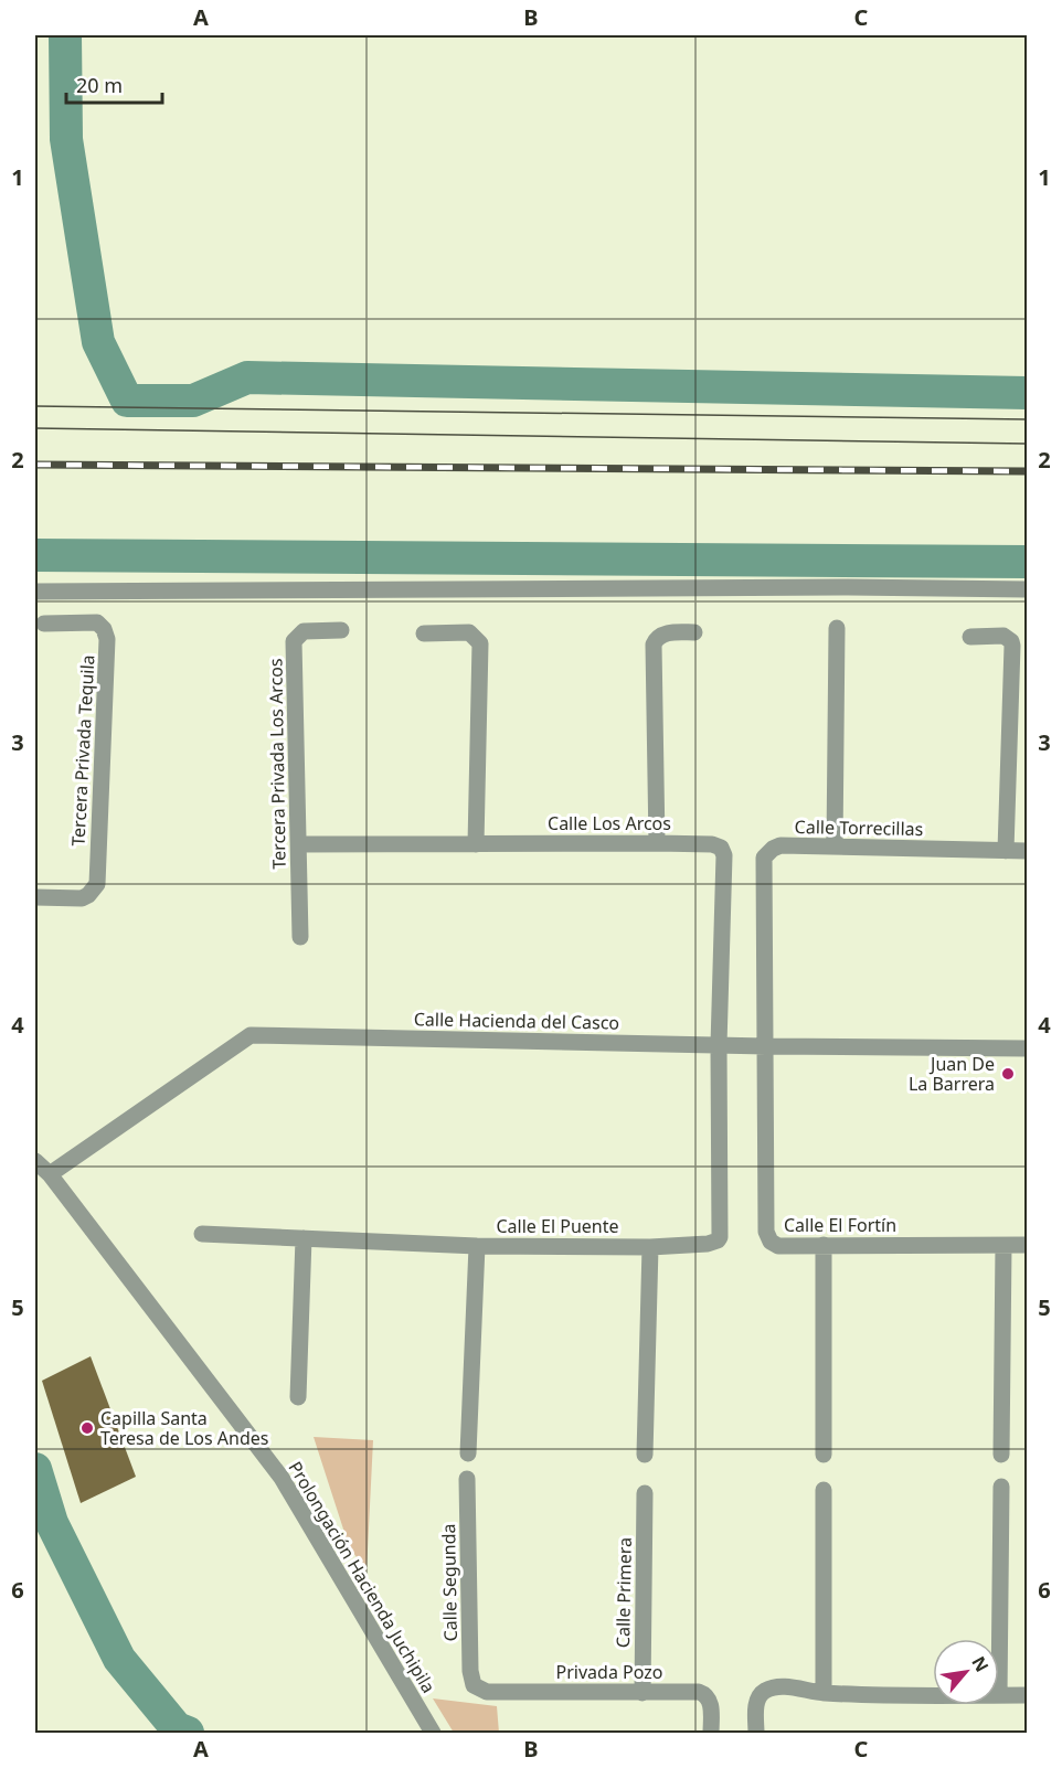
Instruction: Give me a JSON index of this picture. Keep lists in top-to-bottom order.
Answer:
{
  "streets": {
    "street": [
      "Tercera Privada Tequila",
      "Tercera Privada Los Arcos",
      "Calle Los Arcos",
      "Calle Torrecillas",
      "Calle Hacienda del Casco",
      "Calle El Fortín",
      "Calle El Puente",
      "Prolongación Hacienda Juchipila",
      "Calle Segunda",
      "Calle Primera",
      "Privada Pozo"
    ]
  },
  "crossings": [
    ["Tercera Privada Los Arcos", "Calle Los Arcos"],
    ["Calle Los Arcos", "Calle Hacienda del Casco"],
    ["Calle Los Arcos", "Calle El Puente"],
    ["Calle Torrecillas", "Calle Hacienda del Casco"],
    ["Calle Torrecillas", "Calle El Fortín"],
    ["Calle Hacienda del Casco", "Calle El Fortín"],
    ["Calle Hacienda del Casco", "Calle El Puente"],
    ["Calle Hacienda del Casco", "Prolongación Hacienda Juchipila"],
    ["Calle Segunda", "Privada Pozo"],
    ["Calle Primera", "Privada Pozo"]
  ],
  "places": ["Juan De La Barrera", "Capilla Santa Teresa de Los Andes"],
  "scale_bar": "20 m",
  "north": "top right",
  "grid": {
    "columns": ["A", "B", "C"],
    "rows": [
      "1",
      "2",
      "3",
      "4",
      "5",
      "6"
    ]
  }
}
